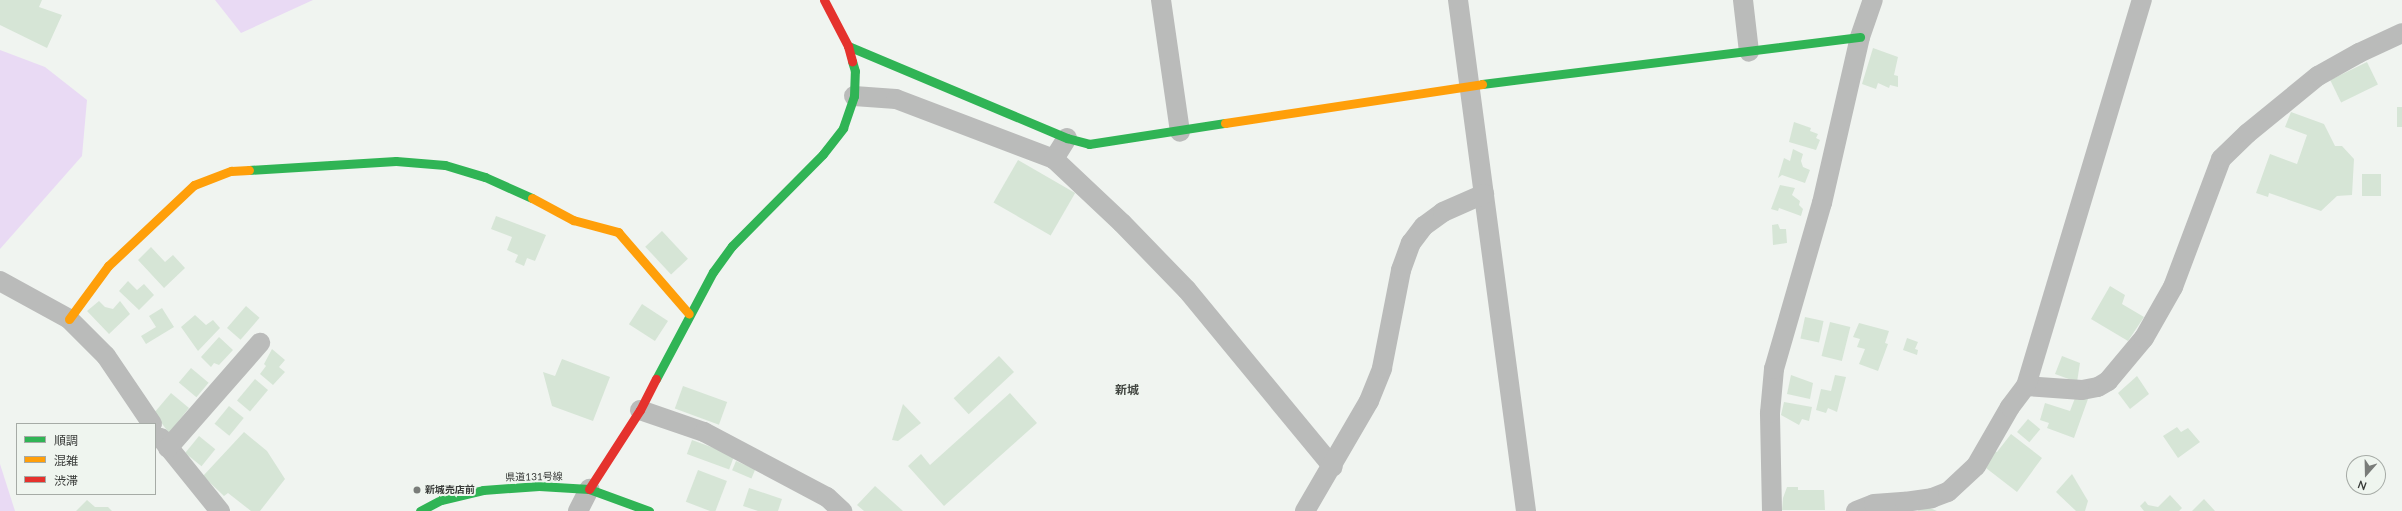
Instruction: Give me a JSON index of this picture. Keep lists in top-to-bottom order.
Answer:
{
  "streets": {
    "street": ["県道131号線"]
  },
  "districts": ["新城"],
  "places": ["新城売店前"],
  "legend": ["順調", "混雑", "渋滞"],
  "north": "bottom"
}
